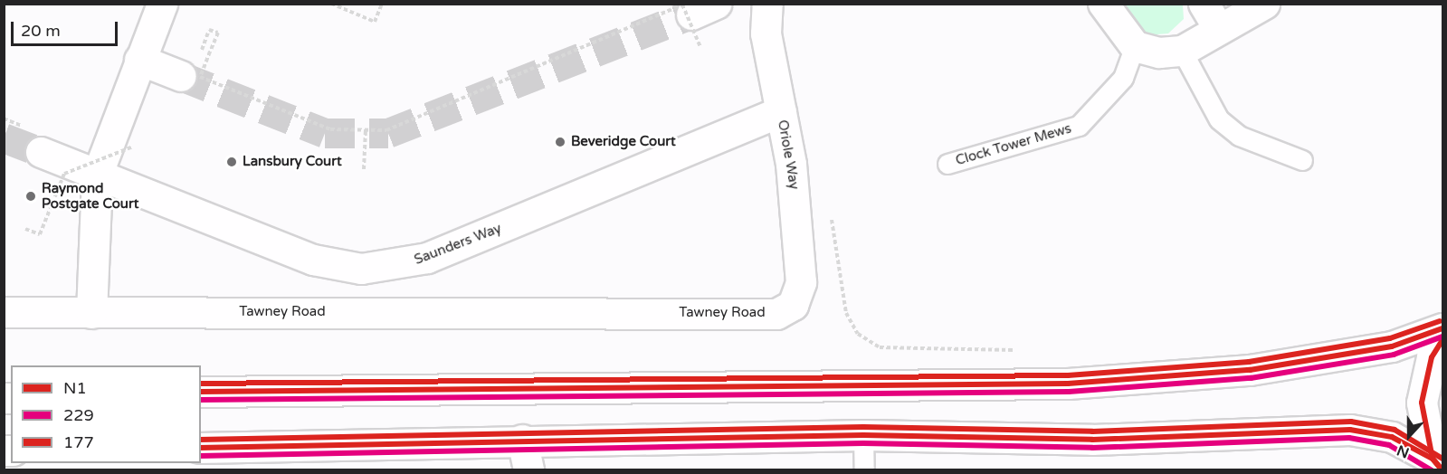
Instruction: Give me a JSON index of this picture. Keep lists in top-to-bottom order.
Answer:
{
  "streets": {
    "main road": ["Oriole Way", "Saunders Way", "Tawney Road"],
    "lane": ["Clock Tower Mews"]
  },
  "crossings": [
    ["Oriole Way", "Saunders Way"],
    ["Oriole Way", "Tawney Road"]
  ],
  "places": ["Beveridge Court", "Lansbury Court", "Raymond Postgate Court"],
  "lines": ["transit line 177", "transit line N1", "transit line 229"],
  "legend": ["N1", "229", "177"],
  "scale_bar": "20 m",
  "north": "bottom"
}
